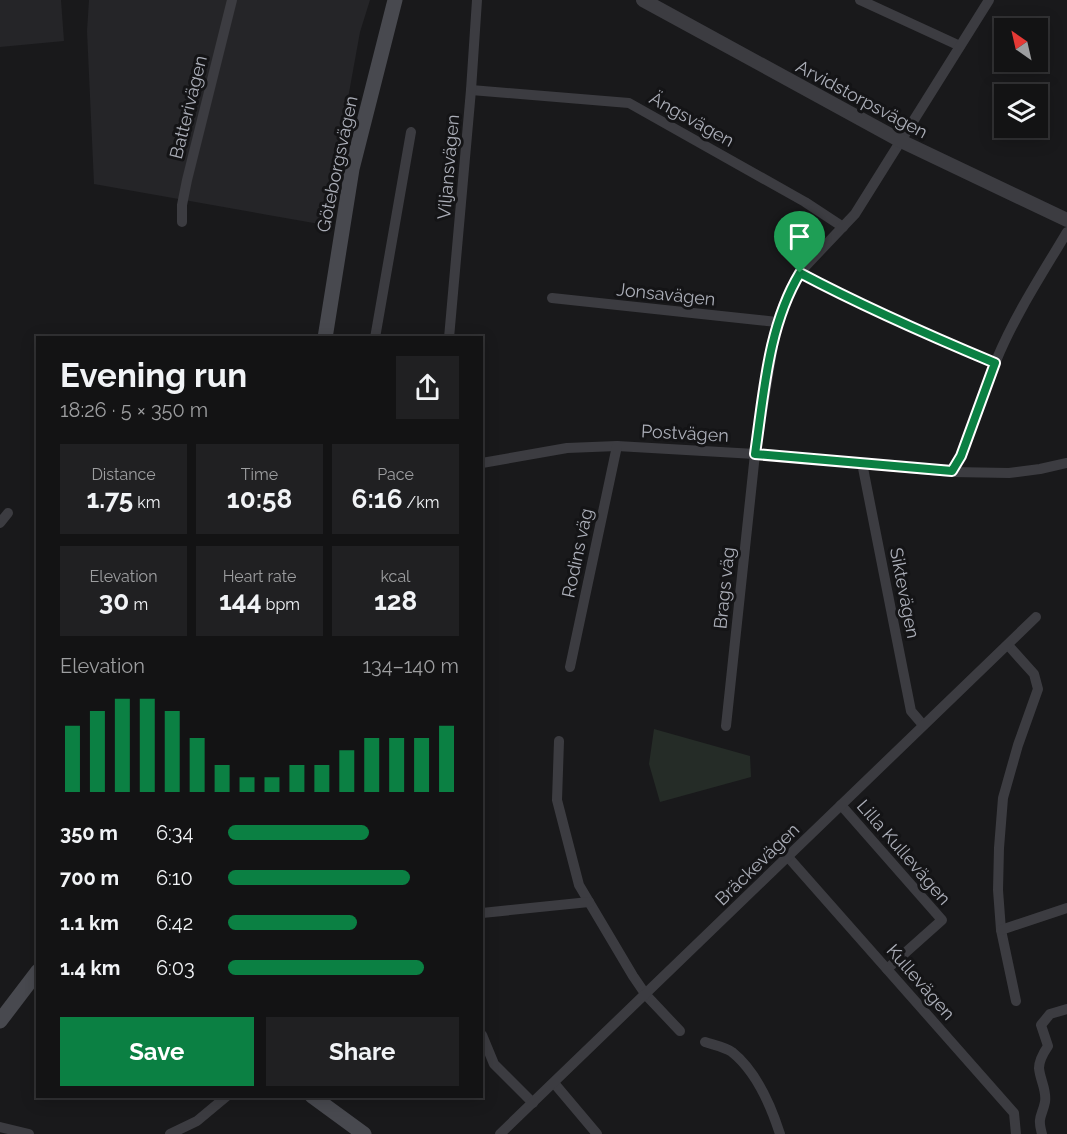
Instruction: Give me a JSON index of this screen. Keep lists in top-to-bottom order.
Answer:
{
  "streets": {
    "main road": ["Göteborgsvägen"],
    "street": [
      "Arvidstorpsvägen",
      "Batterivägen",
      "Ängsvägen",
      "Viljansvägen",
      "Jonsavägen",
      "Postvägen",
      "Rodins väg",
      "Brags väg",
      "Siktevägen",
      "Lilla Kullevägen",
      "Bräckevägen",
      "Kullevägen"
    ]
  },
  "crossings": [
    ["Ängsvägen", "Viljansvägen"],
    ["Postvägen", "Rodins väg"],
    ["Postvägen", "Brags väg"],
    ["Postvägen", "Siktevägen"],
    ["Siktevägen", "Bräckevägen"],
    ["Lilla Kullevägen", "Bräckevägen"],
    ["Lilla Kullevägen", "Kullevägen"],
    ["Bräckevägen", "Kullevägen"]
  ],
  "north": "top left",
  "page": {
    "heading": ["Evening run", "18:26 · 5 × 350 m"],
    "stats": [
      ["Distance", "1.75 km"],
      ["Time", "10:58"],
      ["Pace", "6:16 /km"],
      ["Elevation", "30 m"],
      ["Heart rate", "144 bpm"],
      ["kcal", "128"]
    ],
    "chart": ["Elevation", "134–140 m"],
    "list": [
      {
        "name": "350 m",
        "note": "6:34"
      },
      {
        "name": "700 m",
        "note": "6:10"
      },
      {
        "name": "1.1 km",
        "note": "6:42"
      },
      {
        "name": "1.4 km",
        "note": "6:03"
      }
    ],
    "buttons": ["Save", "Share"]
  }
}
